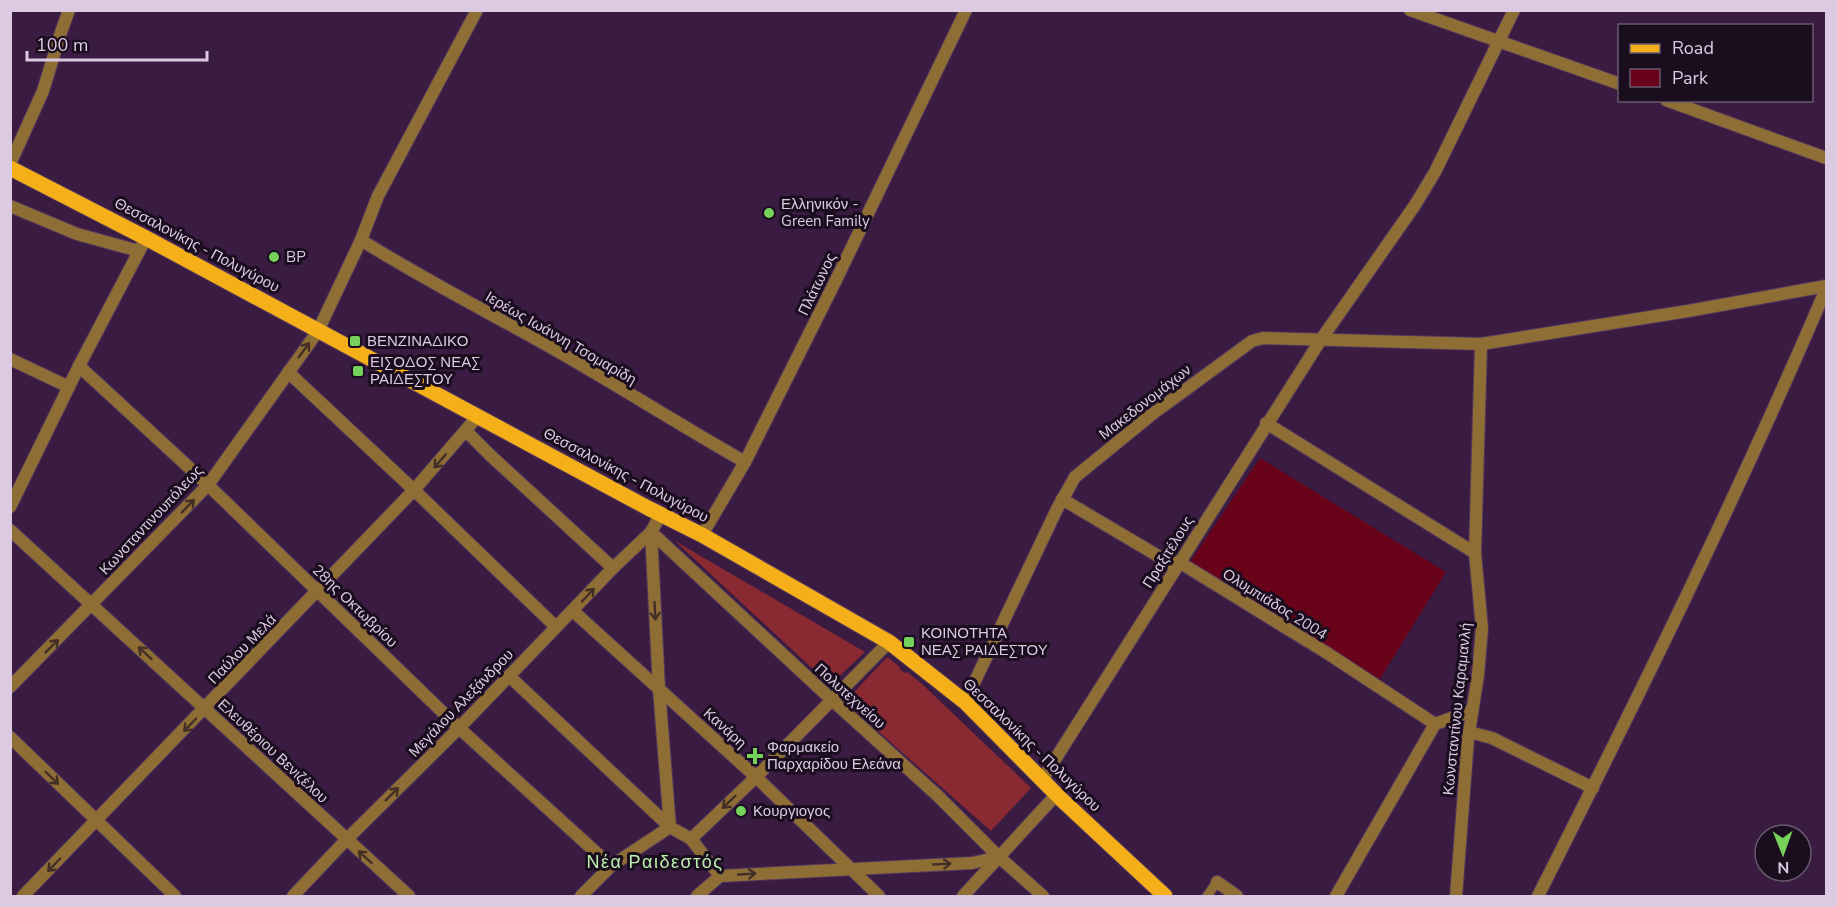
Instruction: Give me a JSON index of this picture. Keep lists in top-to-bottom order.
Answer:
{
  "streets": {
    "main road": ["Θεσσαλονίκης - Πολυγύρου"],
    "street": [
      "Πλάτωνος",
      "Ιερέως Ιωάννη Τσομαρίδη",
      "Μακεδονομάχων",
      "Κωνσταντινουπόλεως",
      "Πραξιτέλους",
      "Ολυμπιάδος 2004",
      "28ης Οκτωβρίου",
      "Παύλου Μελά",
      "Πολυτεχνείου",
      "Μεγάλου Αλεξάνδρου",
      "Κωνσταντίνου Καραμανλή",
      "Κανάρη",
      "Ελευθέριου Βενιζέλου"
    ]
  },
  "crossings": [
    ["Θεσσαλονίκης - Πολυγύρου", "Πλάτωνος"],
    ["Θεσσαλονίκης - Πολυγύρου", "Μακεδονομάχων"],
    ["Θεσσαλονίκης - Πολυγύρου", "Κωνσταντινουπόλεως"],
    ["Θεσσαλονίκης - Πολυγύρου", "Πραξιτέλους"],
    ["Θεσσαλονίκης - Πολυγύρου", "Παύλου Μελά"],
    ["Πλάτωνος", "Ιερέως Ιωάννη Τσομαρίδη"],
    ["Ιερέως Ιωάννη Τσομαρίδη", "Κωνσταντινουπόλεως"],
    ["Μακεδονομάχων", "Πραξιτέλους"],
    ["Μακεδονομάχων", "Ολυμπιάδος 2004"],
    ["Μακεδονομάχων", "Κωνσταντίνου Καραμανλή"],
    ["Κωνσταντινουπόλεως", "28ης Οκτωβρίου"],
    ["Κωνσταντινουπόλεως", "Ελευθέριου Βενιζέλου"],
    ["Πραξιτέλους", "Ολυμπιάδος 2004"],
    ["28ης Οκτωβρίου", "Παύλου Μελά"],
    ["28ης Οκτωβρίου", "Μεγάλου Αλεξάνδρου"],
    ["Παύλου Μελά", "Ελευθέριου Βενιζέλου"],
    ["Πολυτεχνείου", "Μεγάλου Αλεξάνδρου"],
    ["Μεγάλου Αλεξάνδρου", "Κανάρη"],
    ["Μεγάλου Αλεξάνδρου", "Ελευθέριου Βενιζέλου"]
  ],
  "one_way": [
    "Κωνσταντινουπόλεως",
    "Παύλου Μελά",
    "Μεγάλου Αλεξάνδρου",
    "Ελευθέριου Βενιζέλου"
  ],
  "districts": ["Νέα Ραιδεστός"],
  "places": {
    "other": ["Ελληνικόν - Green Family", "BP", "Κουργιογος"],
    "transit": ["ΒΕΝΖΙΝΑΔΙΚΟ", "ΕΙΣΟΔΟΣ ΝΕΑΣ ΡΑΙΔΕΣΤΟΥ", "ΚΟΙΝΟΤΗΤΑ ΝΕΑΣ ΡΑΙΔΕΣΤΟΥ"],
    "health": ["Φαρμακείο Παρχαρίδου Ελεάνα"]
  },
  "legend": ["Road", "Park"],
  "scale_bar": "100 m",
  "north": "bottom"
}
